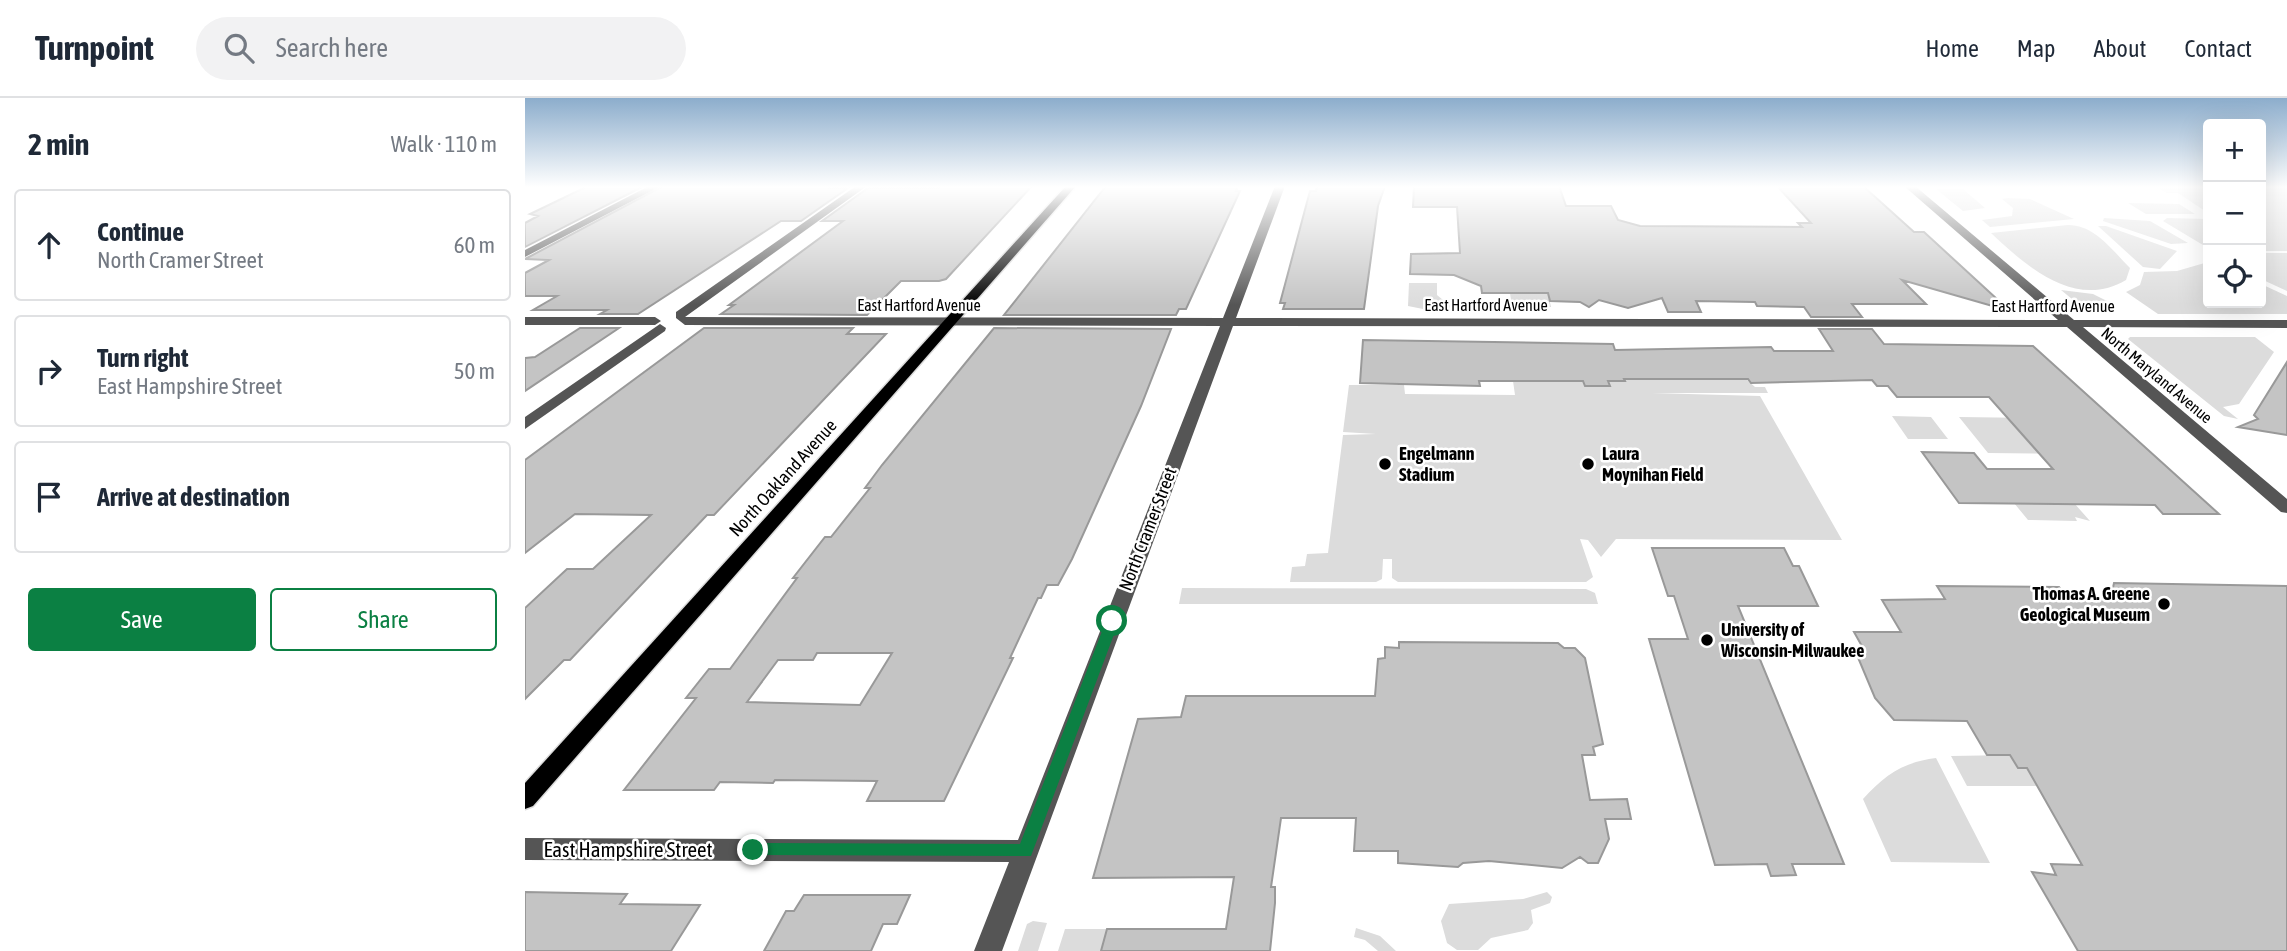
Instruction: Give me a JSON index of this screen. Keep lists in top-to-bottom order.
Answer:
{
  "streets": {
    "main road": ["North Oakland Avenue"],
    "street": [
      "East Hartford Avenue",
      "North Maryland Avenue",
      "North Cramer Street",
      "East Hampshire Street"
    ]
  },
  "crossings": [
    ["East Hartford Avenue", "North Maryland Avenue"],
    ["East Hartford Avenue", "North Oakland Avenue"],
    ["East Hartford Avenue", "North Cramer Street"],
    ["North Cramer Street", "East Hampshire Street"]
  ],
  "places": [
    "Engelmann Stadium",
    "Laura Moynihan Field",
    "Thomas A. Greene Geological Museum",
    "University of Wisconsin-Milwaukee"
  ],
  "page": {
    "header": "Turnpoint",
    "search": "Search here",
    "nav": [
      "Home",
      "Map",
      "About",
      "Contact"
    ],
    "heading": ["2 min", "Walk · 110 m"],
    "map_buttons": ["+", "−"],
    "list": [
      ["Continue", "North Cramer Street", "60 m"],
      ["Turn right", "East Hampshire Street", "50 m"],
      "Arrive at destination"
    ],
    "buttons": ["Save", "Share"]
  }
}
